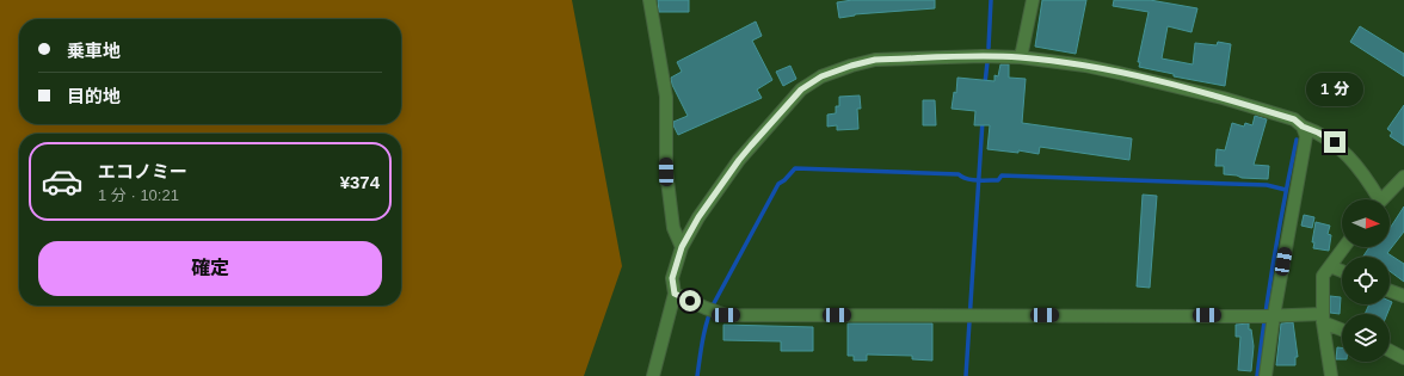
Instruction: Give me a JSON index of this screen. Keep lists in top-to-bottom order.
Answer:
{
  "north": "right",
  "page": {
    "banner": ["乗車地", "目的地"],
    "bubble": "1 分",
    "list": [
      {
        "name": "エコノミー",
        "note": "1 分 · 10:21",
        "value": "¥374"
      }
    ],
    "buttons": "確定"
  }
}
